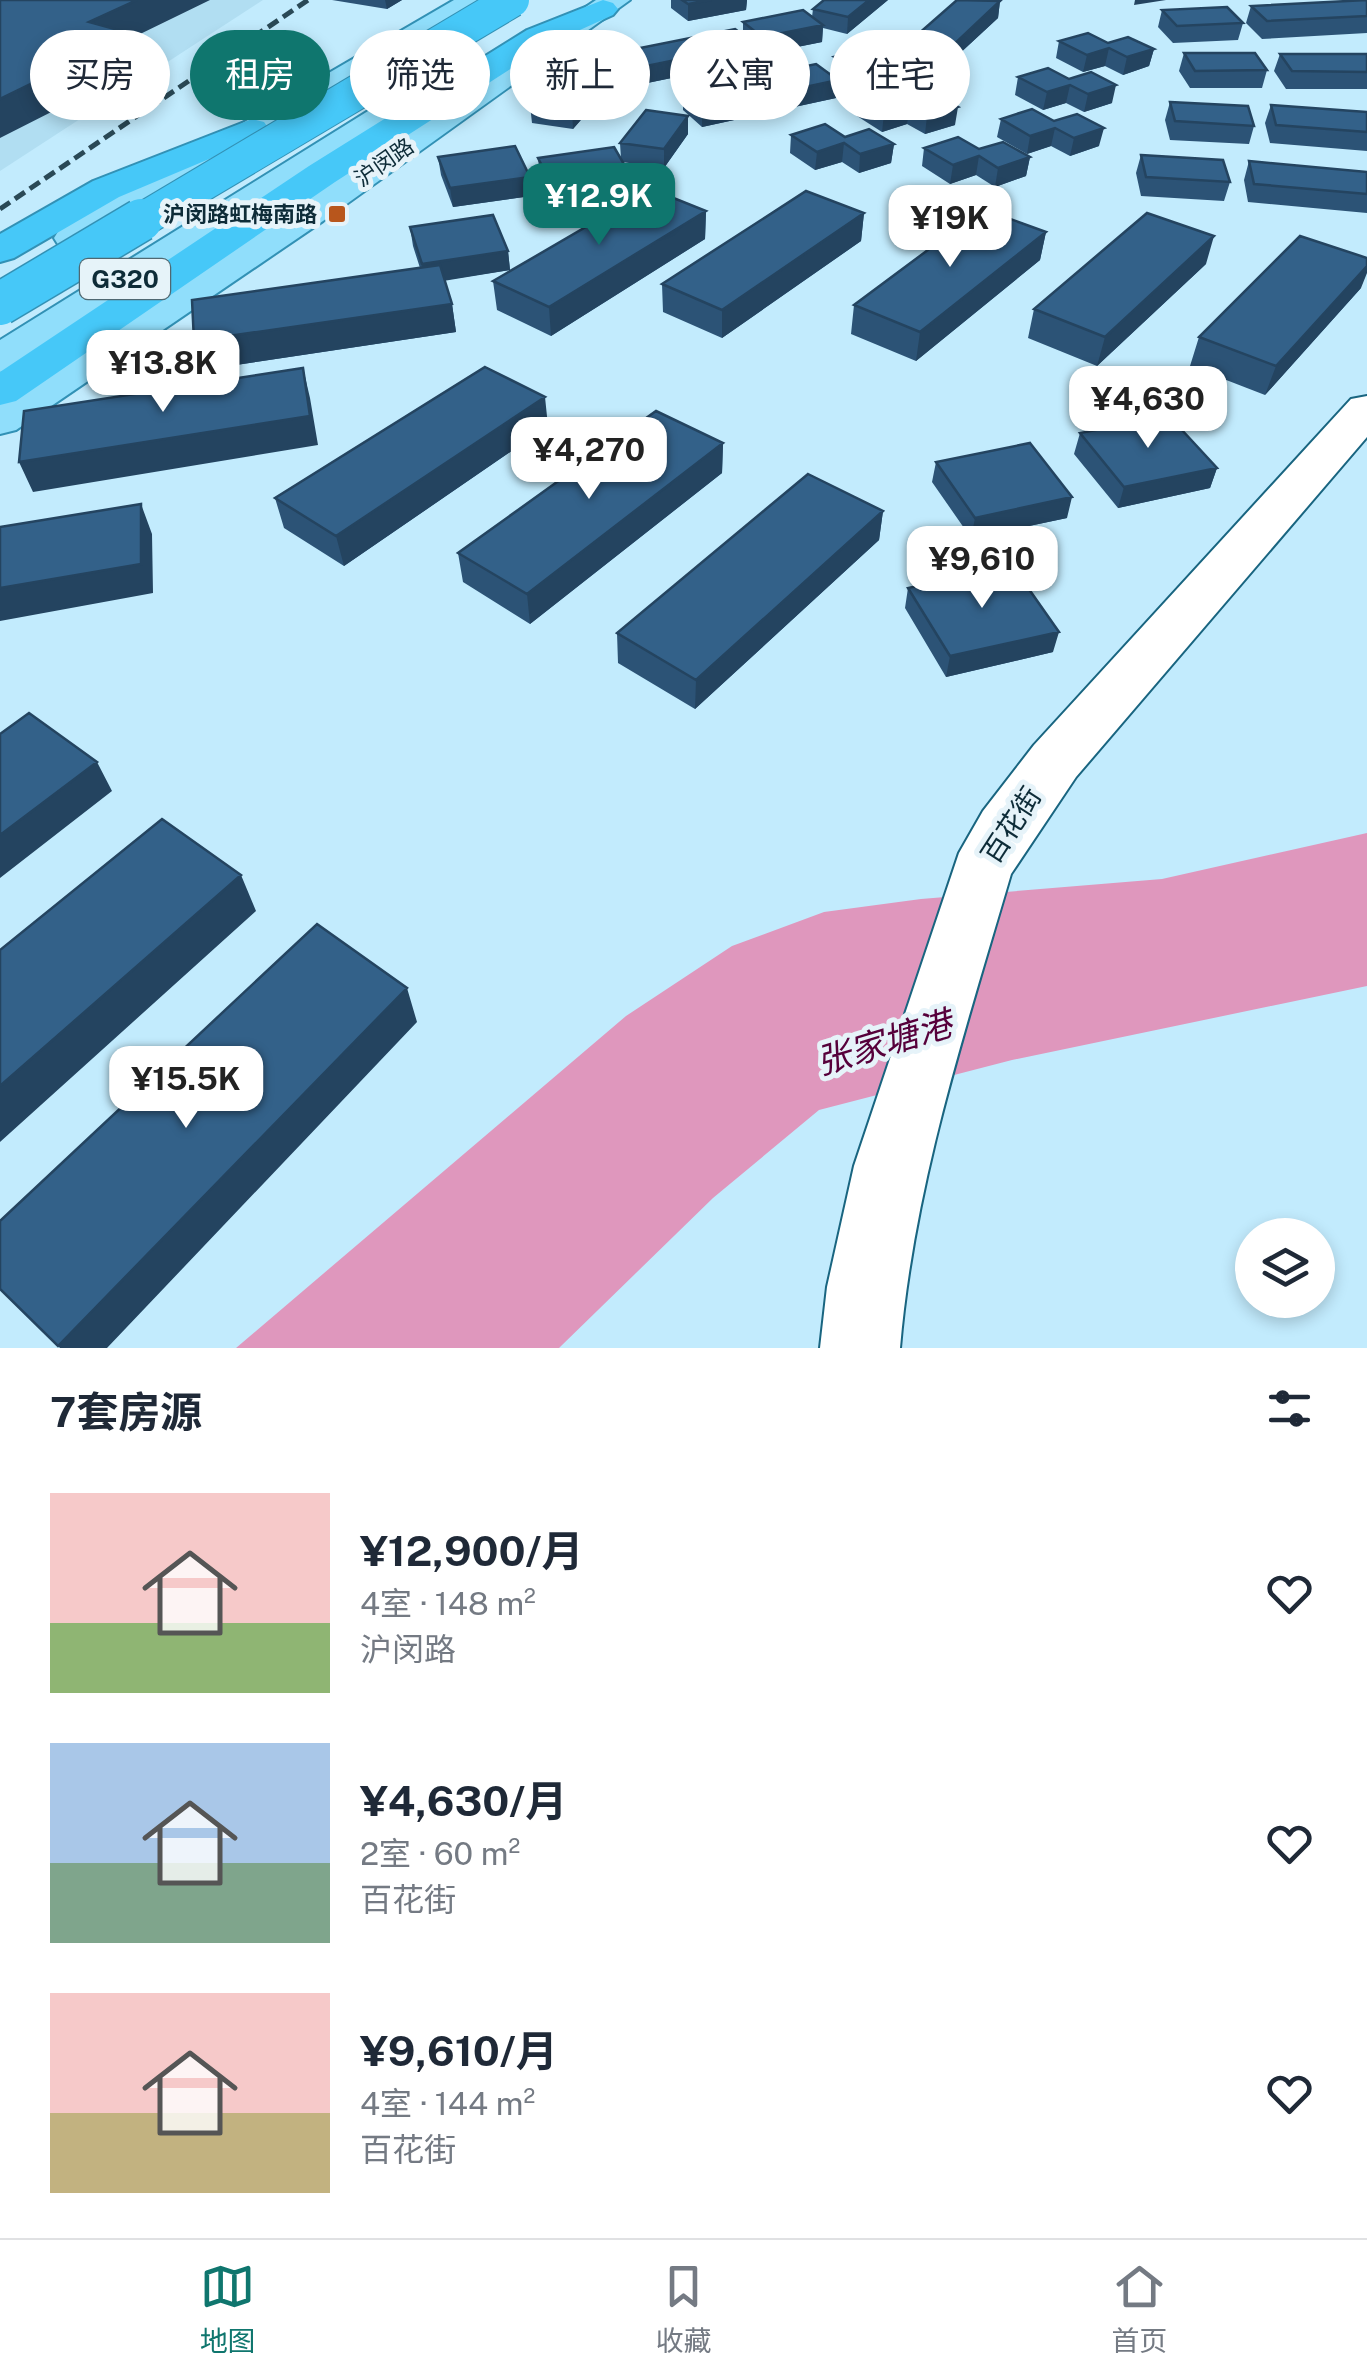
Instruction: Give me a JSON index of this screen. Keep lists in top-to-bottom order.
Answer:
{
  "streets": {
    "main road": ["沪闵路", "G320"],
    "street": ["百花街"]
  },
  "water": ["张家塘港"],
  "places": {
    "transit": ["沪闵路虹梅南路"]
  },
  "page": {
    "chip": [
      "买房",
      "租房",
      "筛选",
      "新上",
      "公寓",
      "住宅"
    ],
    "price": [
      "¥12.9K",
      "¥19K",
      "¥13.8K",
      "¥4,630",
      "¥4,270",
      "¥9,610",
      "¥15.5K"
    ],
    "heading": "7套房源",
    "list": [
      {
        "name": "¥12,900/月",
        "note": "4室 · 148 m² · 沪闵路"
      },
      {
        "name": "¥4,630/月",
        "note": "2室 · 60 m² · 百花街"
      },
      {
        "name": "¥9,610/月",
        "note": "4室 · 144 m² · 百花街"
      }
    ],
    "tabs": ["地图", "收藏", "首页"]
  }
}
